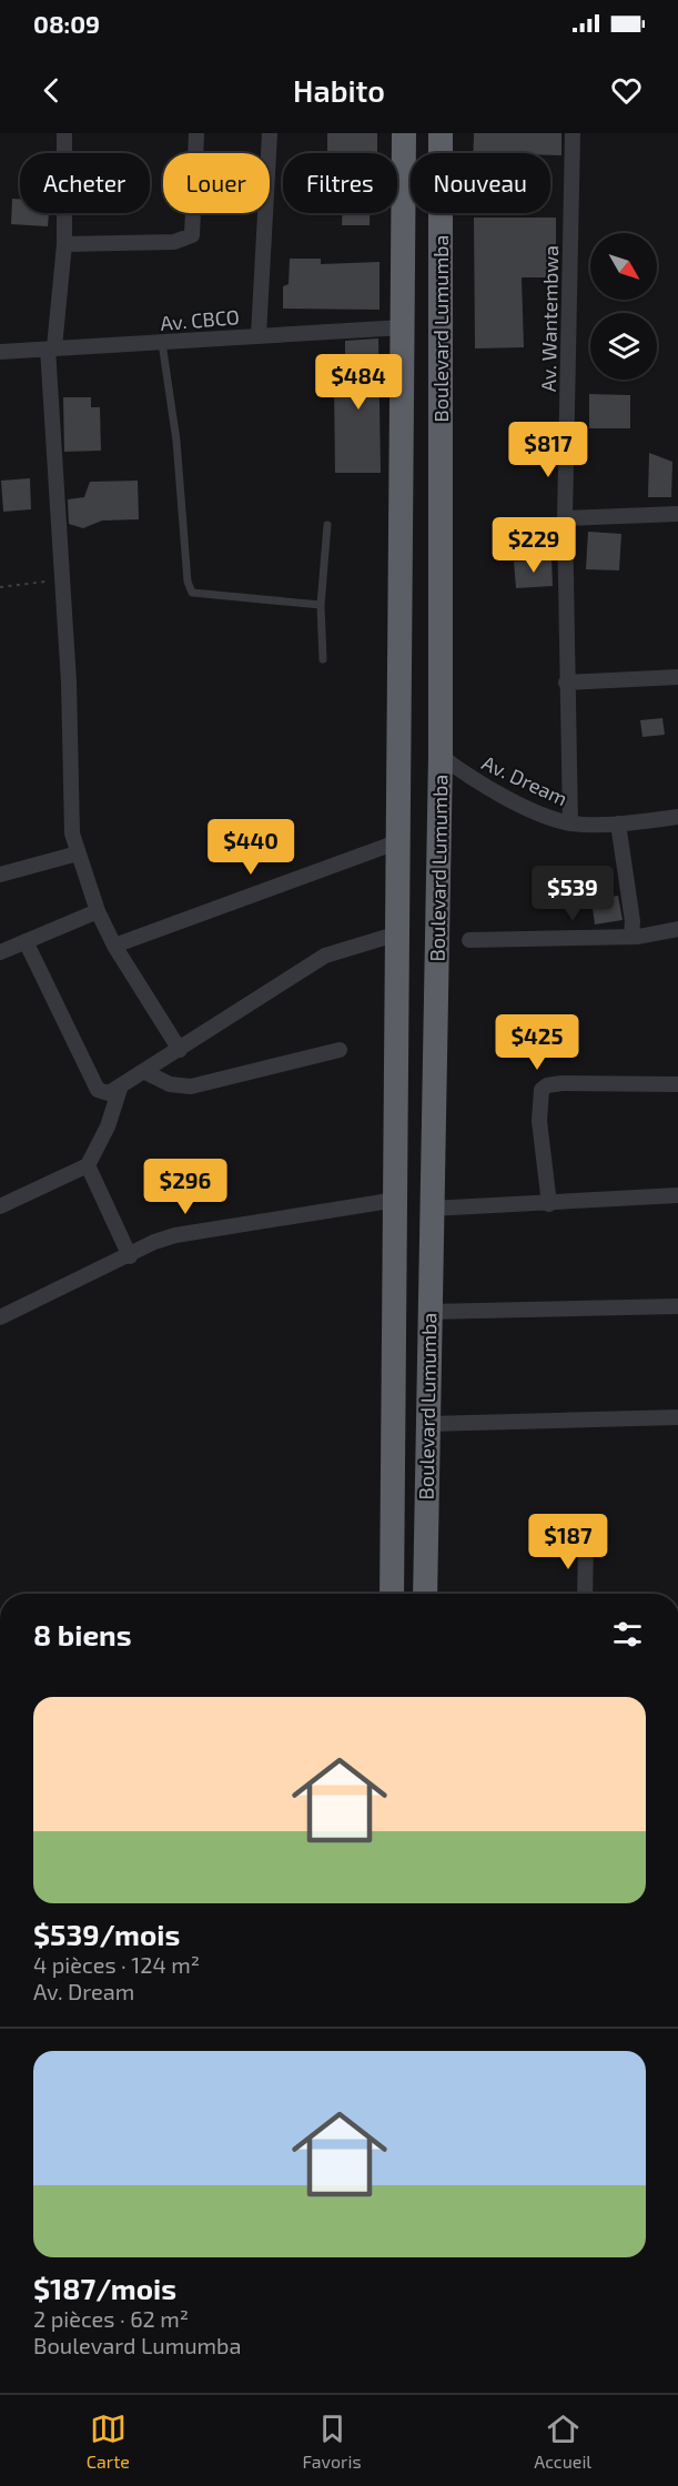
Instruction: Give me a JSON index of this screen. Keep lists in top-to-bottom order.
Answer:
{
  "streets": {
    "highway": ["Boulevard Lumumba"],
    "street": ["Av. Wantembwa", "Av. CBCO", "Av. Dream"]
  },
  "crossings": [
    ["Av. Wantembwa", "Av. Dream"],
    ["Av. CBCO", "Boulevard Lumumba"],
    ["Boulevard Lumumba", "Av. Dream"]
  ],
  "north": "bottom right",
  "page": {
    "status": "08:09",
    "header": "Habito",
    "chip": [
      "Acheter",
      "Louer",
      "Filtres",
      "Nouveau"
    ],
    "price": [
      "$484",
      "$817",
      "$229",
      "$440",
      "$539",
      "$425",
      "$296",
      "$187"
    ],
    "heading": "8 biens",
    "list": [
      {
        "name": "$539/mois",
        "note": "4 pièces · 124 m² · Av. Dream"
      },
      {
        "name": "$187/mois",
        "note": "2 pièces · 62 m² · Boulevard Lumumba"
      }
    ],
    "tabs": ["Carte", "Favoris", "Accueil"]
  }
}
